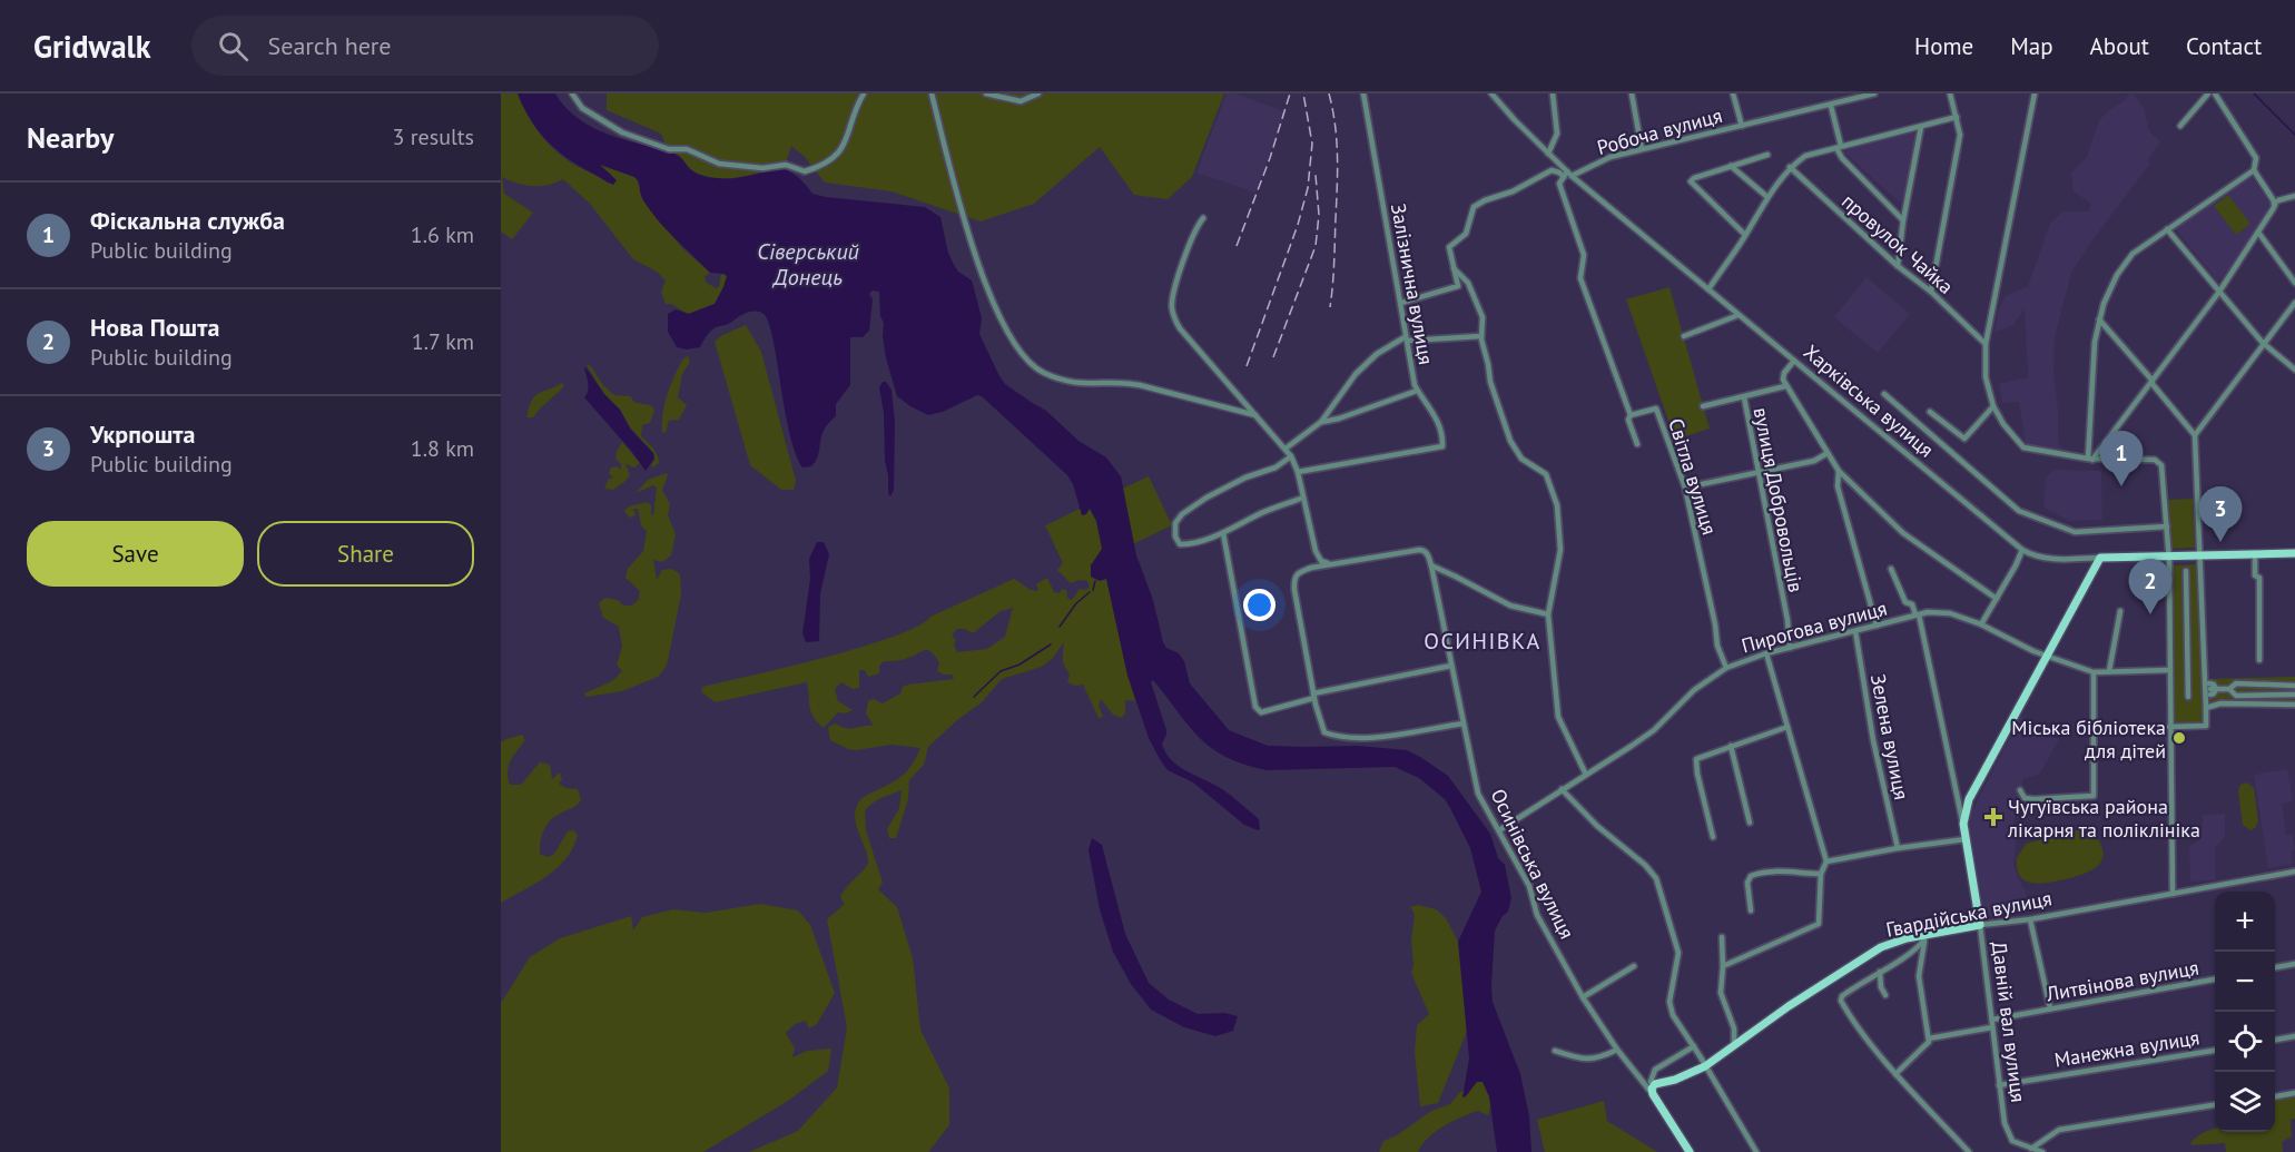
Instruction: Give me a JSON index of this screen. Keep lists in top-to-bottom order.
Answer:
{
  "streets": {
    "main road": [
      "Харківська вулиця",
      "Осинівська вулиця",
      "Гвардійська вулиця",
      "Давній вал вулиця"
    ],
    "street": [
      "Робоча вулиця",
      "провулок Чайка",
      "Залізнична вулиця",
      "Світла вулиця",
      "вулиця Добровольців",
      "Пирогова вулиця",
      "Зелена вулиця",
      "Литвінова вулиця",
      "Манежна вулиця"
    ]
  },
  "crossings": [
    ["Робоча вулиця", "Харківська вулиця"],
    ["Світла вулиця", "Пирогова вулиця"],
    ["вулиця Добровольців", "Пирогова вулиця"],
    ["Пирогова вулиця", "Зелена вулиця"],
    ["Пирогова вулиця", "Осинівська вулиця"],
    ["Пирогова вулиця", "Давній вал вулиця"],
    ["Гвардійська вулиця", "Давній вал вулиця"],
    ["Литвінова вулиця", "Давній вал вулиця"],
    ["Давній вал вулиця", "Манежна вулиця"]
  ],
  "districts": ["ОСИНІВКА"],
  "water": ["Сіверський Донець"],
  "places": {
    "other": ["Міська бібліотека для дітей"],
    "health": ["Чугуївська района лікарня та поліклініка"]
  },
  "page": {
    "header": "Gridwalk",
    "search": "Search here",
    "nav": [
      "Home",
      "Map",
      "About",
      "Contact"
    ],
    "heading": ["Nearby", "3 results"],
    "list": [
      {
        "mark": "1",
        "name": "Фіскальна служба",
        "note": "Public building",
        "value": "1.6 km"
      },
      {
        "mark": "2",
        "name": "Нова Пошта",
        "note": "Public building",
        "value": "1.7 km"
      },
      {
        "mark": "3",
        "name": "Укрпошта",
        "note": "Public building",
        "value": "1.8 km"
      }
    ],
    "pins": ["1", "3", "2"],
    "buttons": ["Save", "Share"],
    "map_buttons": ["+", "−"]
  }
}
